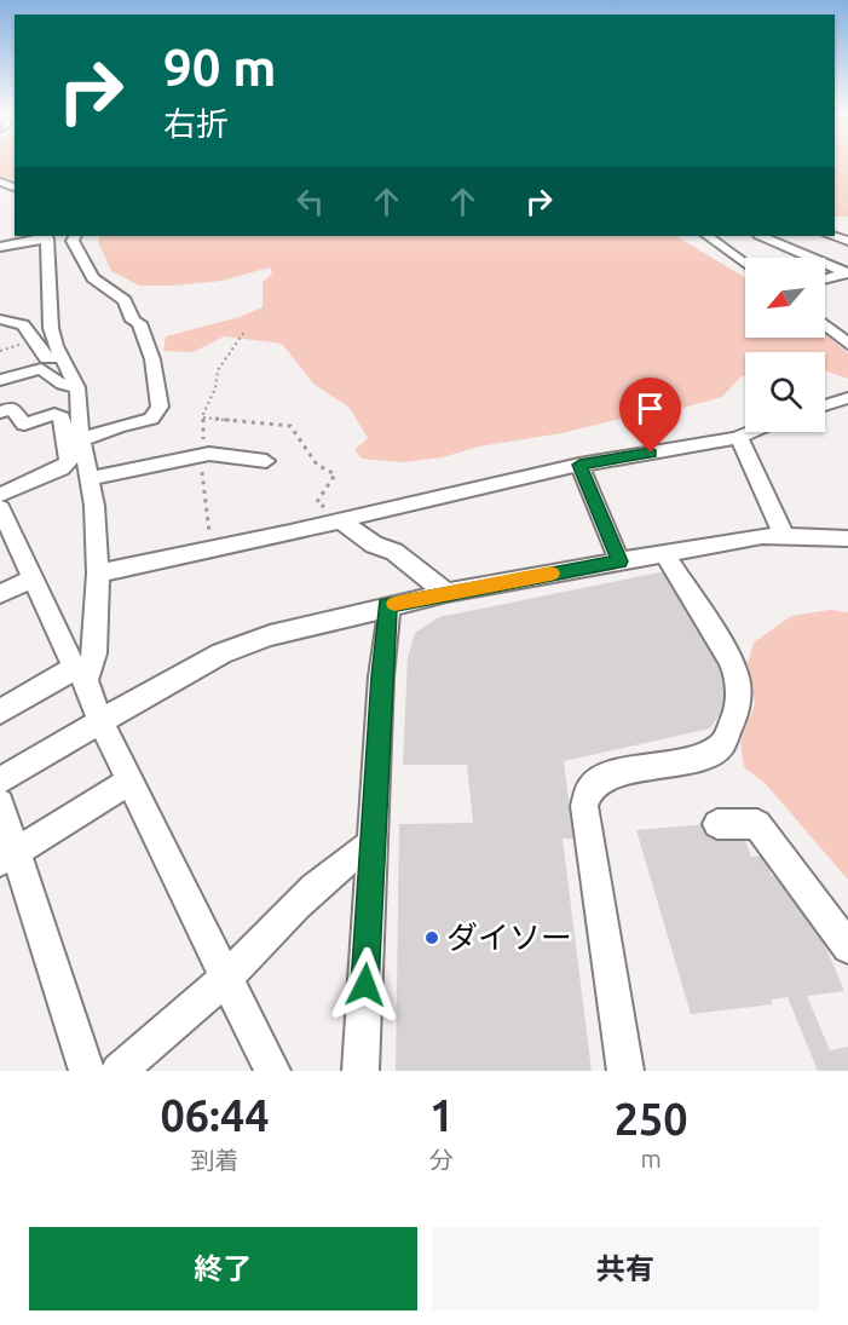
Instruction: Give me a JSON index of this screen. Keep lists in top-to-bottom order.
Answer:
{
  "places": ["ダイソー"],
  "north": "bottom left",
  "page": {
    "turn": ["90 m", "右折"],
    "eta": [
      "06:44",
      "到着",
      "1",
      "分",
      "250",
      "m"
    ],
    "buttons": ["終了", "共有"]
  }
}
